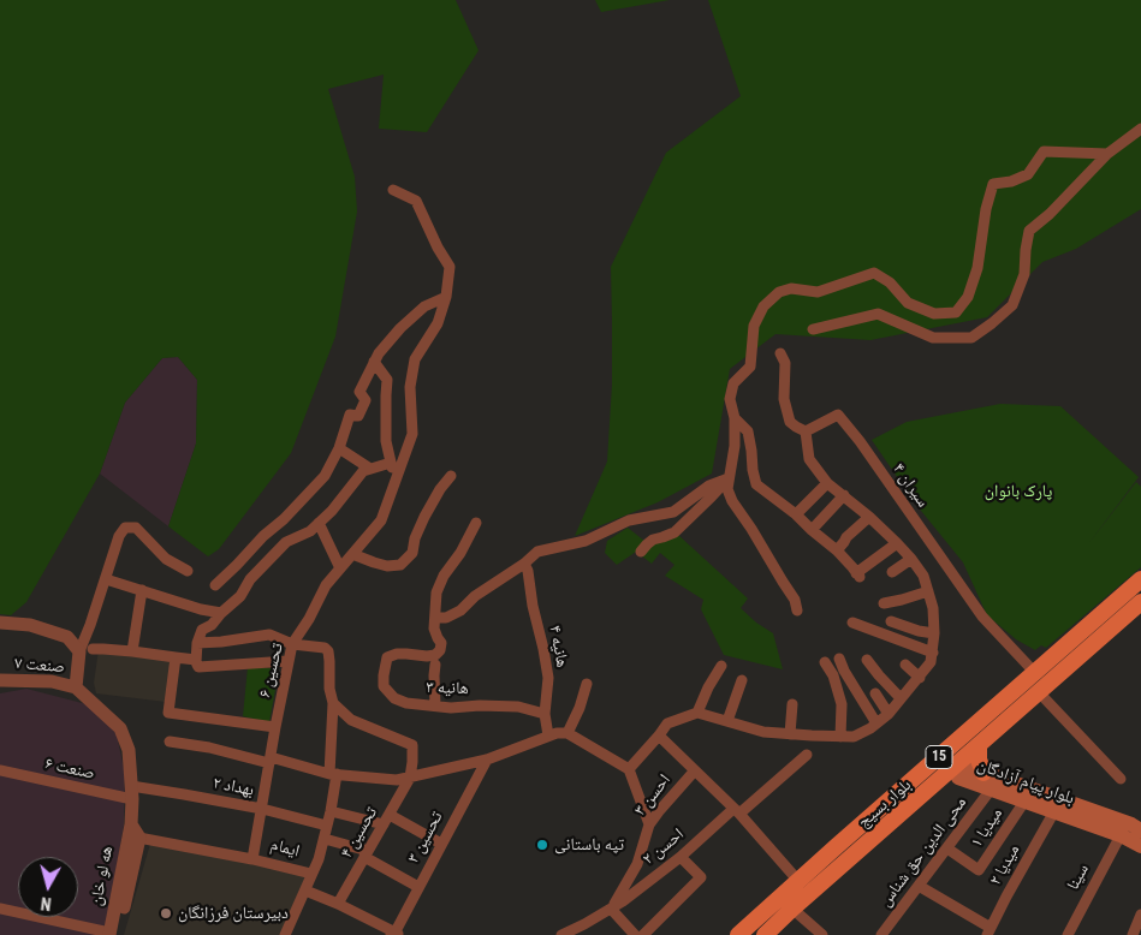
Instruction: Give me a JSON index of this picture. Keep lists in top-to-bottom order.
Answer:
{
  "streets": {
    "main road": ["15", "بلوار پیام آزادگان", "بلوار بسیج"],
    "street": [
      "سیران ۴",
      "هانیه ۴",
      "صنعت ۷",
      "تحسین ۶",
      "هانیه ۳",
      "صنعت ۶",
      "بهداد ۲",
      "احسن ۳",
      "میدیا ۱",
      "تحسین ۴",
      "تحسین ۳",
      "احسن ۲",
      "ایمام",
      "محی الدین حق شناس",
      "میدیا ۲",
      "هه لو خان",
      "سینا"
    ]
  },
  "crossings": [
    ["سیران ۴", "بلوار بسیج"],
    ["هانیه ۴", "هانیه ۳"],
    ["تحسین ۶", "بهداد ۲"],
    ["تحسین ۶", "ایمام"],
    ["صنعت ۶", "بهداد ۲"],
    ["بلوار پیام آزادگان", "بلوار بسیج"],
    ["بلوار پیام آزادگان", "میدیا ۱"],
    ["بلوار پیام آزادگان", "محی الدین حق شناس"],
    ["بلوار پیام آزادگان", "میدیا ۲"],
    ["بلوار پیام آزادگان", "سینا"],
    ["احسن ۳", "احسن ۲"],
    ["میدیا ۱", "محی الدین حق شناس"],
    ["ایمام", "هه لو خان"]
  ],
  "parks": ["پارک بانوان"],
  "places": ["تپه باستانی", "دبیرستان فرزانگان"],
  "north": "bottom"
}
